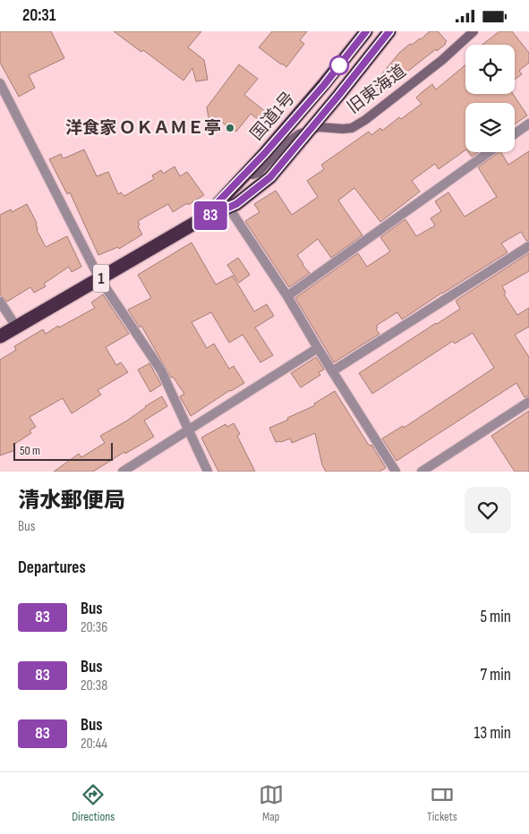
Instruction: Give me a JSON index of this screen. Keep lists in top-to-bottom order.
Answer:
{
  "streets": {
    "highway": ["国道1号", "1"],
    "street": ["旧東海道"]
  },
  "crossings": [
    ["旧東海道", "国道1号"]
  ],
  "places": ["洋食家 ＯＫＡＭＥ亭"],
  "lines": ["bus line 83"],
  "scale_bar": "50 m",
  "page": {
    "status": "20:31",
    "on_map": "83",
    "scale": "50 m",
    "heading": [
      ["清水郵便局", "Bus"],
      "Departures"
    ],
    "list": [
      {
        "mark": "83",
        "name": "Bus",
        "note": "20:36",
        "value": "5 min"
      },
      {
        "mark": "83",
        "name": "Bus",
        "note": "20:38",
        "value": "7 min"
      },
      {
        "mark": "83",
        "name": "Bus",
        "note": "20:44",
        "value": "13 min"
      }
    ],
    "tabs": ["Directions", "Map", "Tickets"]
  }
}
